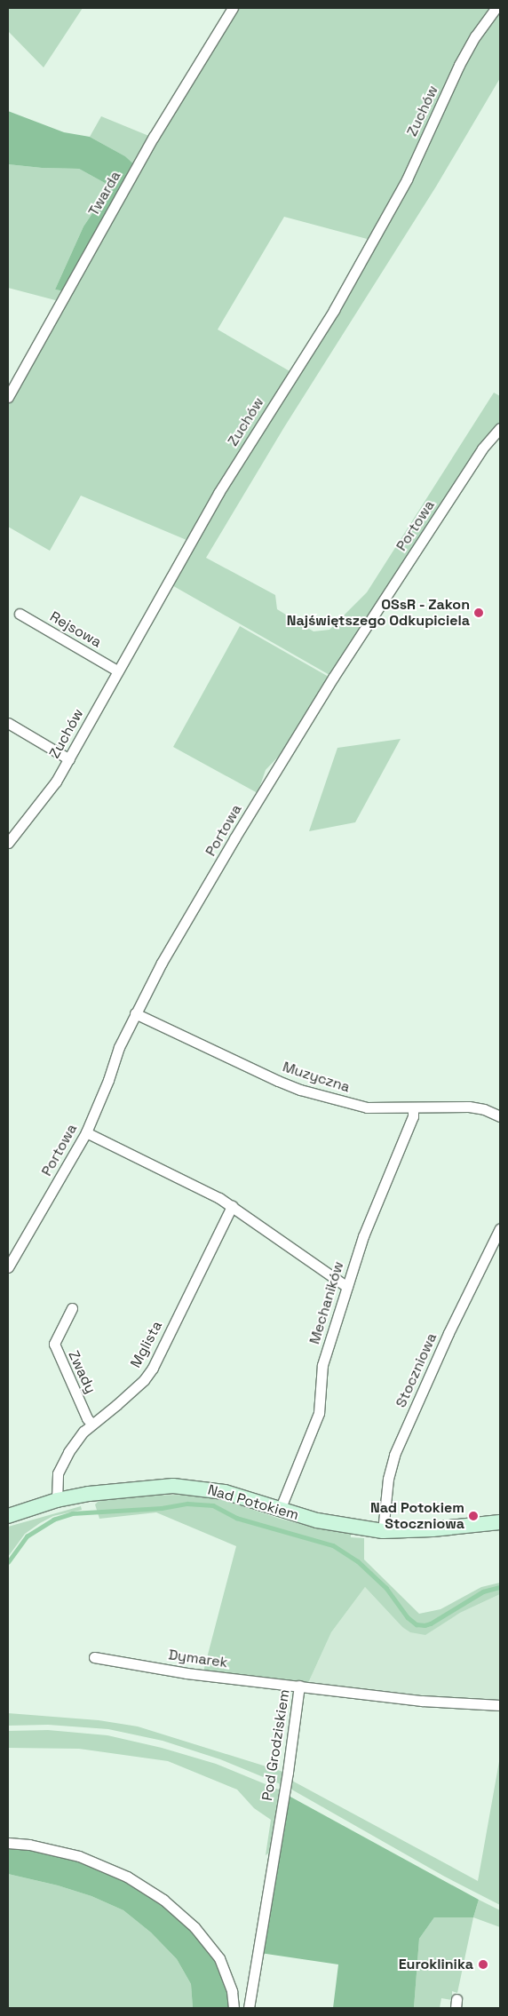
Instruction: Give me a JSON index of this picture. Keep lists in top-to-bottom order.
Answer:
{
  "streets": {
    "street": [
      "Zuchów",
      "Twarda",
      "Portowa",
      "Rejsowa",
      "Muzyczna",
      "Mechaników",
      "Mglista",
      "Stoczniowa",
      "Zwady",
      "Nad Potokiem",
      "Dymarek",
      "Pod Grodziskiem"
    ]
  },
  "crossings": [
    ["Zuchów", "Rejsowa"],
    ["Portowa", "Muzyczna"],
    ["Muzyczna", "Mechaników"],
    ["Mechaników", "Nad Potokiem"],
    ["Mglista", "Zwady"],
    ["Mglista", "Nad Potokiem"],
    ["Stoczniowa", "Nad Potokiem"],
    ["Dymarek", "Pod Grodziskiem"]
  ],
  "places": ["OSsR - Zakon Najświętszego Odkupiciela", "Nad Potokiem Stoczniowa", "Euroklinika"]
}
